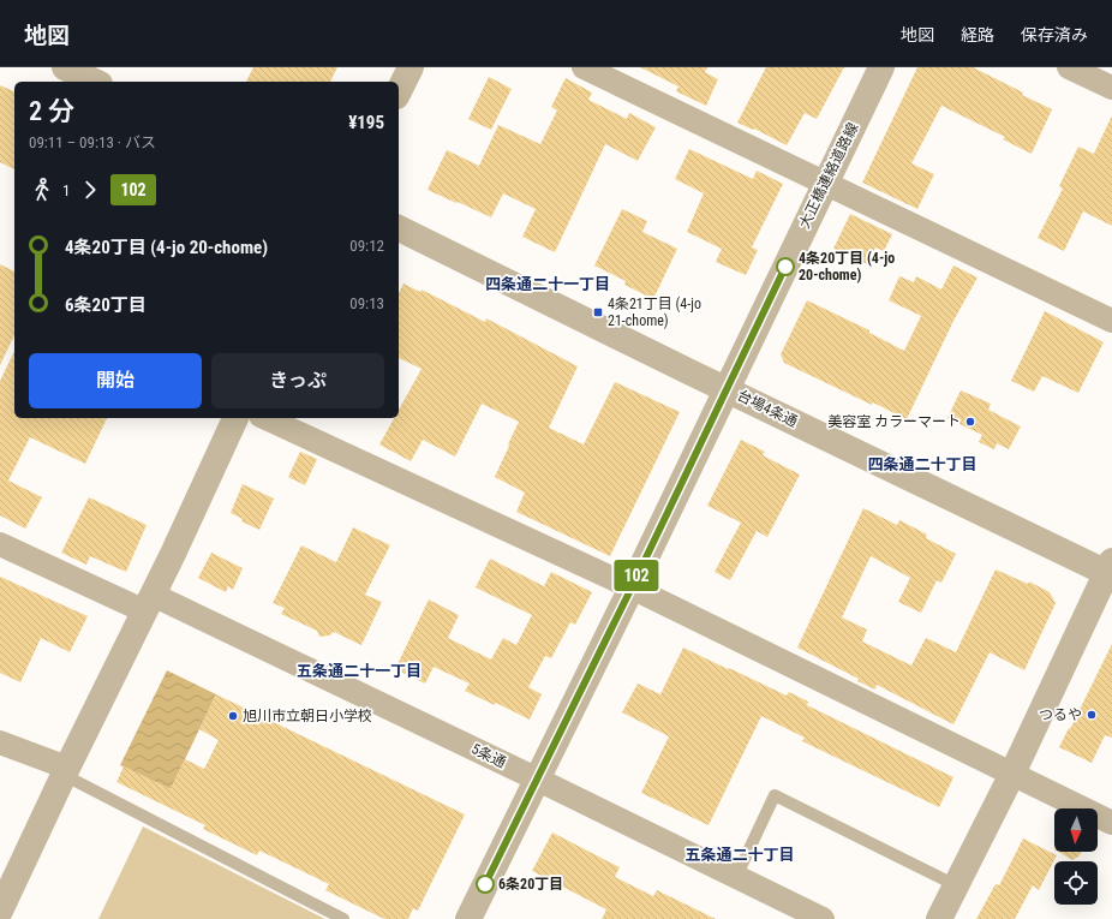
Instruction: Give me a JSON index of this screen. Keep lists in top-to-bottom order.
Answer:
{
  "streets": {
    "street": ["大正橋連絡道路線", "台場4条通", "5条通"]
  },
  "crossings": [
    ["大正橋連絡道路線", "台場4条通"],
    ["大正橋連絡道路線", "5条通"]
  ],
  "districts": [
    "四条通二十一丁目",
    "四条通二十丁目",
    "五条通二十一丁目",
    "五条通二十丁目"
  ],
  "places": {
    "other": [
      "4条20丁目 (4-jo 20-chome)",
      "美容室 カラーマート",
      "つるや",
      "旭川市立朝日小学校",
      "6条20丁目"
    ],
    "transit": ["4条21丁目 (4-jo 21-chome)"]
  },
  "lines": ["bus line 102"],
  "north": "bottom",
  "page": {
    "header": "地図",
    "nav": ["地図", "経路", "保存済み"],
    "on_map": "102",
    "heading": ["2 分", "09:11 – 09:13 · バス", "¥195"],
    "legs": ["1", "102"],
    "list": [
      {
        "name": "4条20丁目 (4-jo 20-chome)",
        "value": "09:12"
      },
      {
        "name": "6条20丁目",
        "value": "09:13"
      }
    ],
    "buttons": ["開始", "きっぷ"]
  }
}
